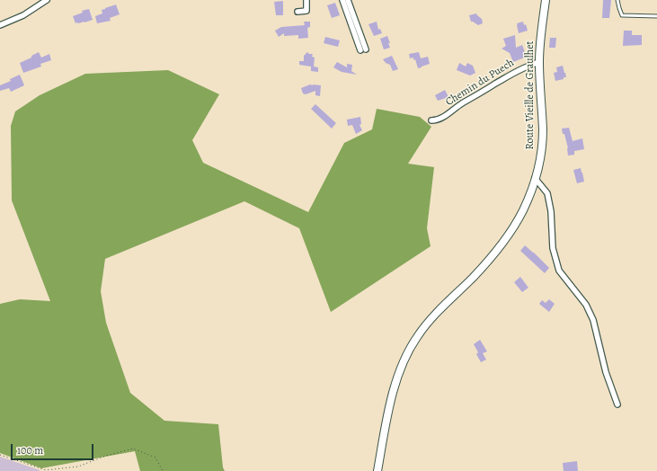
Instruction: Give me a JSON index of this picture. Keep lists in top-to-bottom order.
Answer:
{
  "streets": {
    "main road": ["Route Vieille de Graulhet"],
    "street": ["Chemin du Puech"]
  },
  "crossings": [
    ["Chemin du Puech", "Route Vieille de Graulhet"]
  ],
  "scale_bar": "100 m"
}
